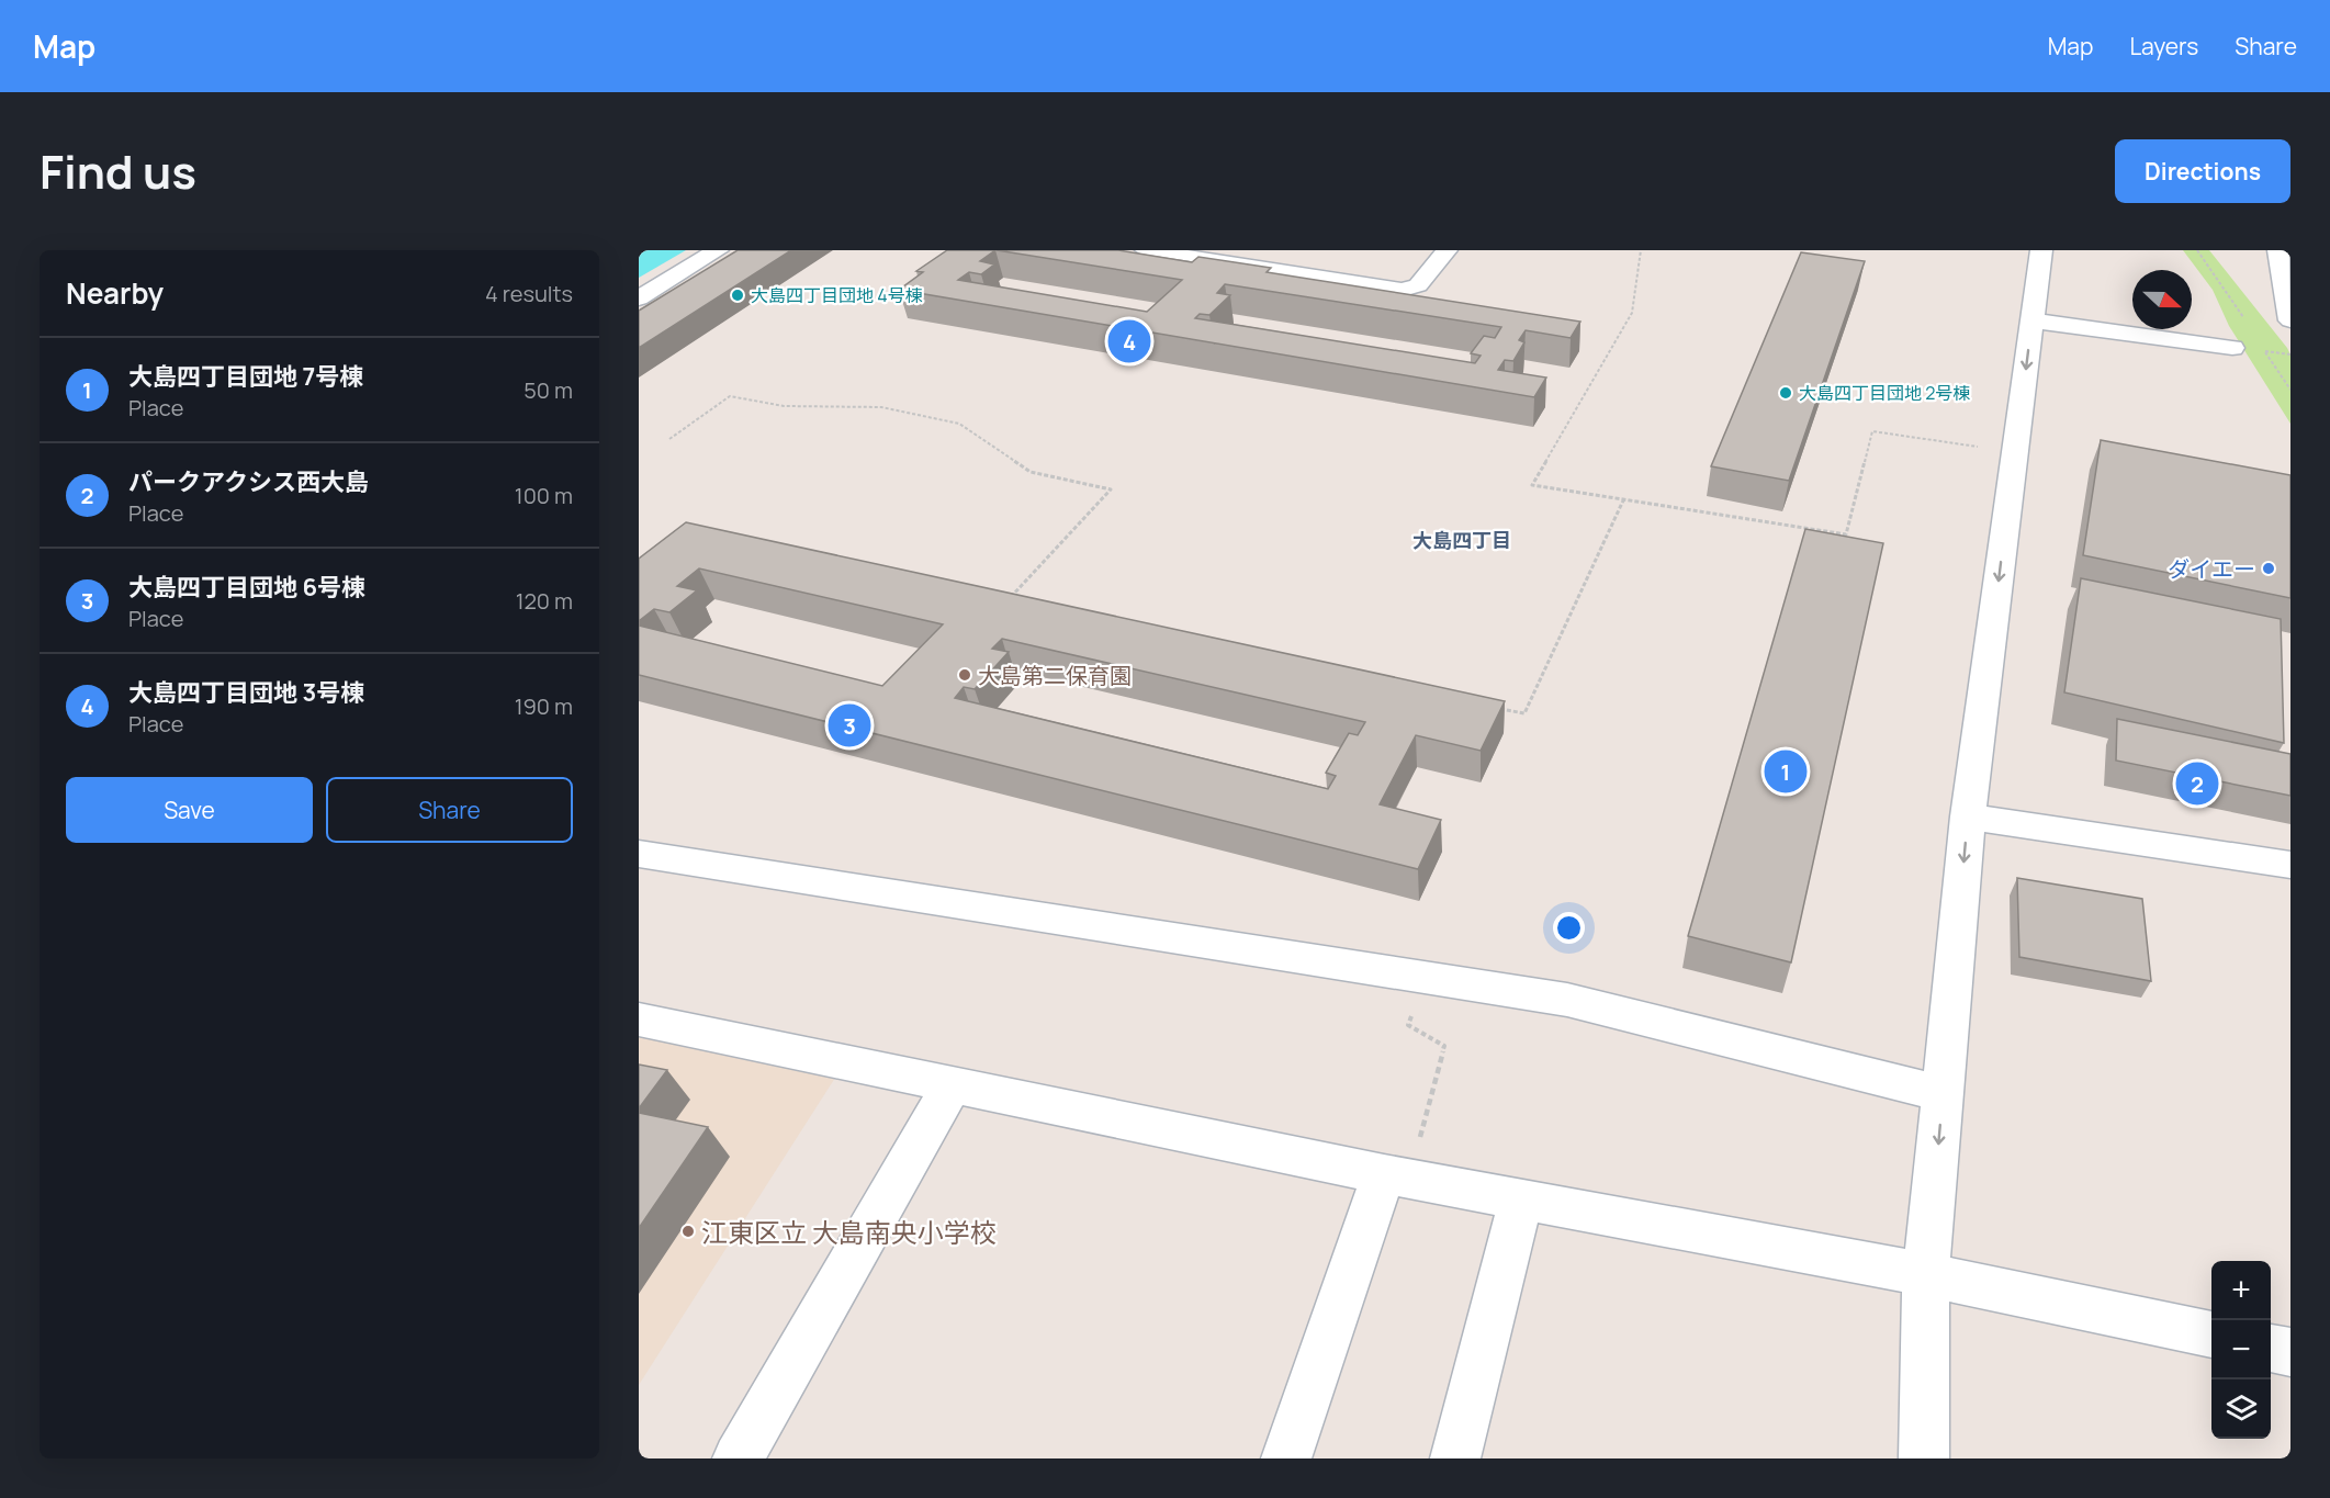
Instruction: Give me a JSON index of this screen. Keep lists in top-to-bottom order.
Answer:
{
  "districts": ["大島四丁目"],
  "places": [
    "大島四丁目団地 4号棟",
    "大島四丁目団地 2号棟",
    "ダイエー",
    "大島第二保育園",
    "江東区立 大島南央小学校"
  ],
  "north": "right",
  "page": {
    "header": "Map",
    "nav": ["Map", "Layers", "Share"],
    "title": "Find us",
    "buttons": [
      "Directions",
      ["Save", "Share"]
    ],
    "heading": ["Nearby", "4 results"],
    "pins": [
      "4",
      "3",
      "1",
      "2"
    ],
    "list": [
      {
        "mark": "1",
        "name": "大島四丁目団地 7号棟",
        "note": "Place",
        "value": "50 m"
      },
      {
        "mark": "2",
        "name": "パークアクシス西大島",
        "note": "Place",
        "value": "100 m"
      },
      {
        "mark": "3",
        "name": "大島四丁目団地 6号棟",
        "note": "Place",
        "value": "120 m"
      },
      {
        "mark": "4",
        "name": "大島四丁目団地 3号棟",
        "note": "Place",
        "value": "190 m"
      }
    ],
    "map_buttons": ["+", "−"]
  }
}
